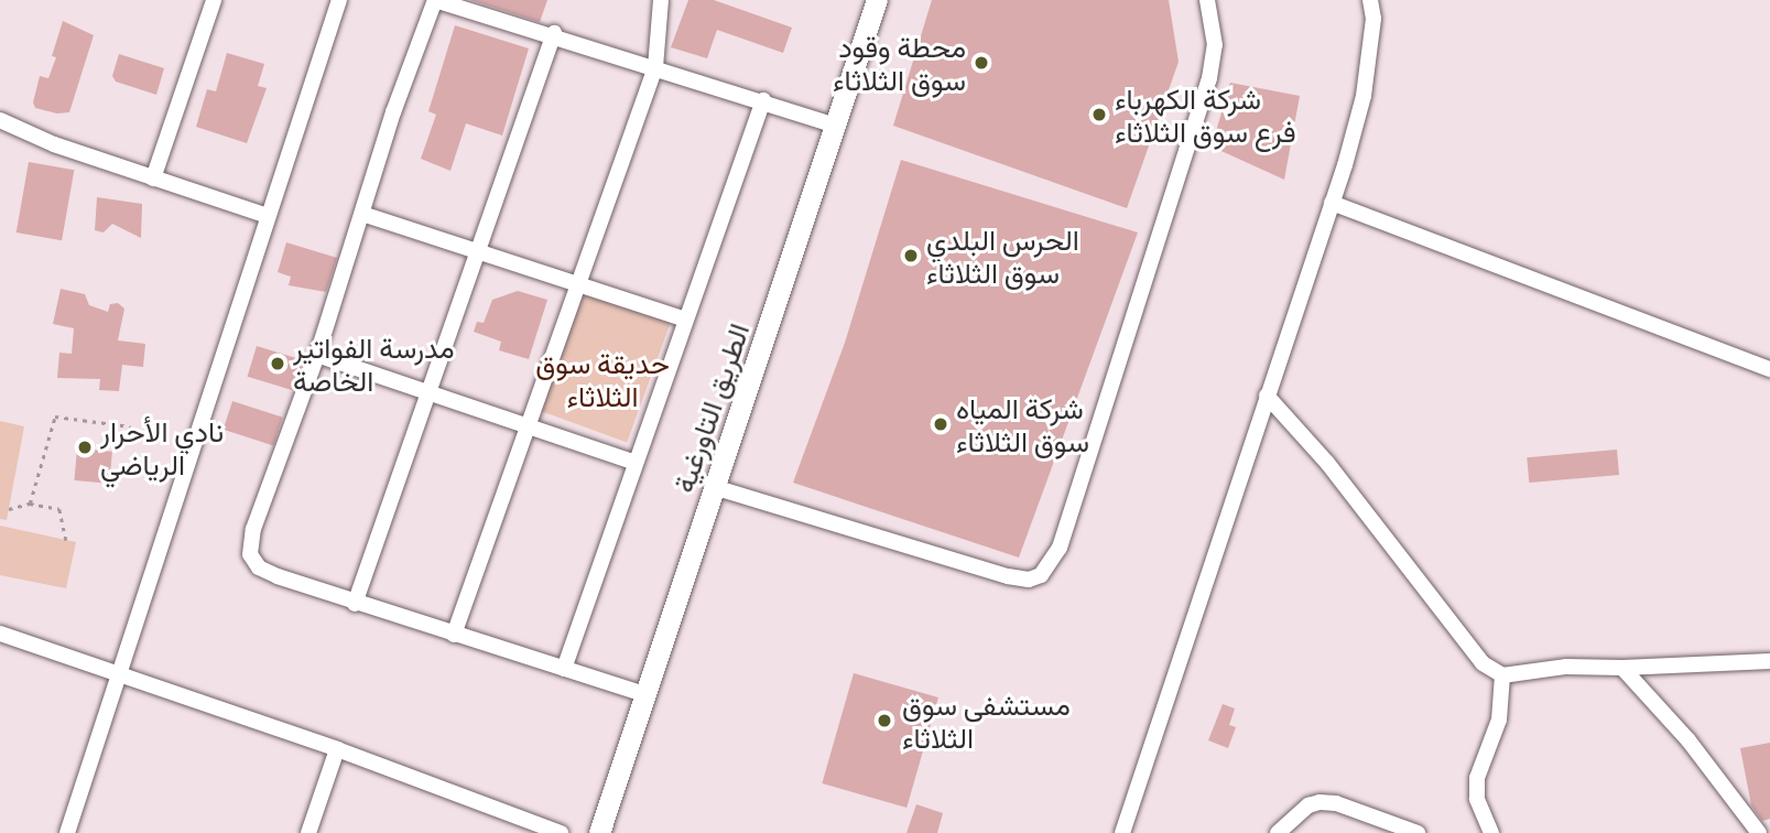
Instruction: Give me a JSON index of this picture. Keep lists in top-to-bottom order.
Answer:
{
  "streets": {
    "street": ["الطريق التاورغية"]
  },
  "parks": ["حديقة سوق الثلاثاء"],
  "places": [
    "محطة وقود سوق الثلاثاء",
    "شركة الكهرباء فرع سوق الثلاثاء",
    "الحرس البلدي سوق الثلاثاء",
    "مدرسة الفواتير الخاصة",
    "شركة المياه سوق الثلاثاء",
    "نادي الأحرار الرياضي",
    "مستشفى سوق الثلاثاء"
  ]
}
